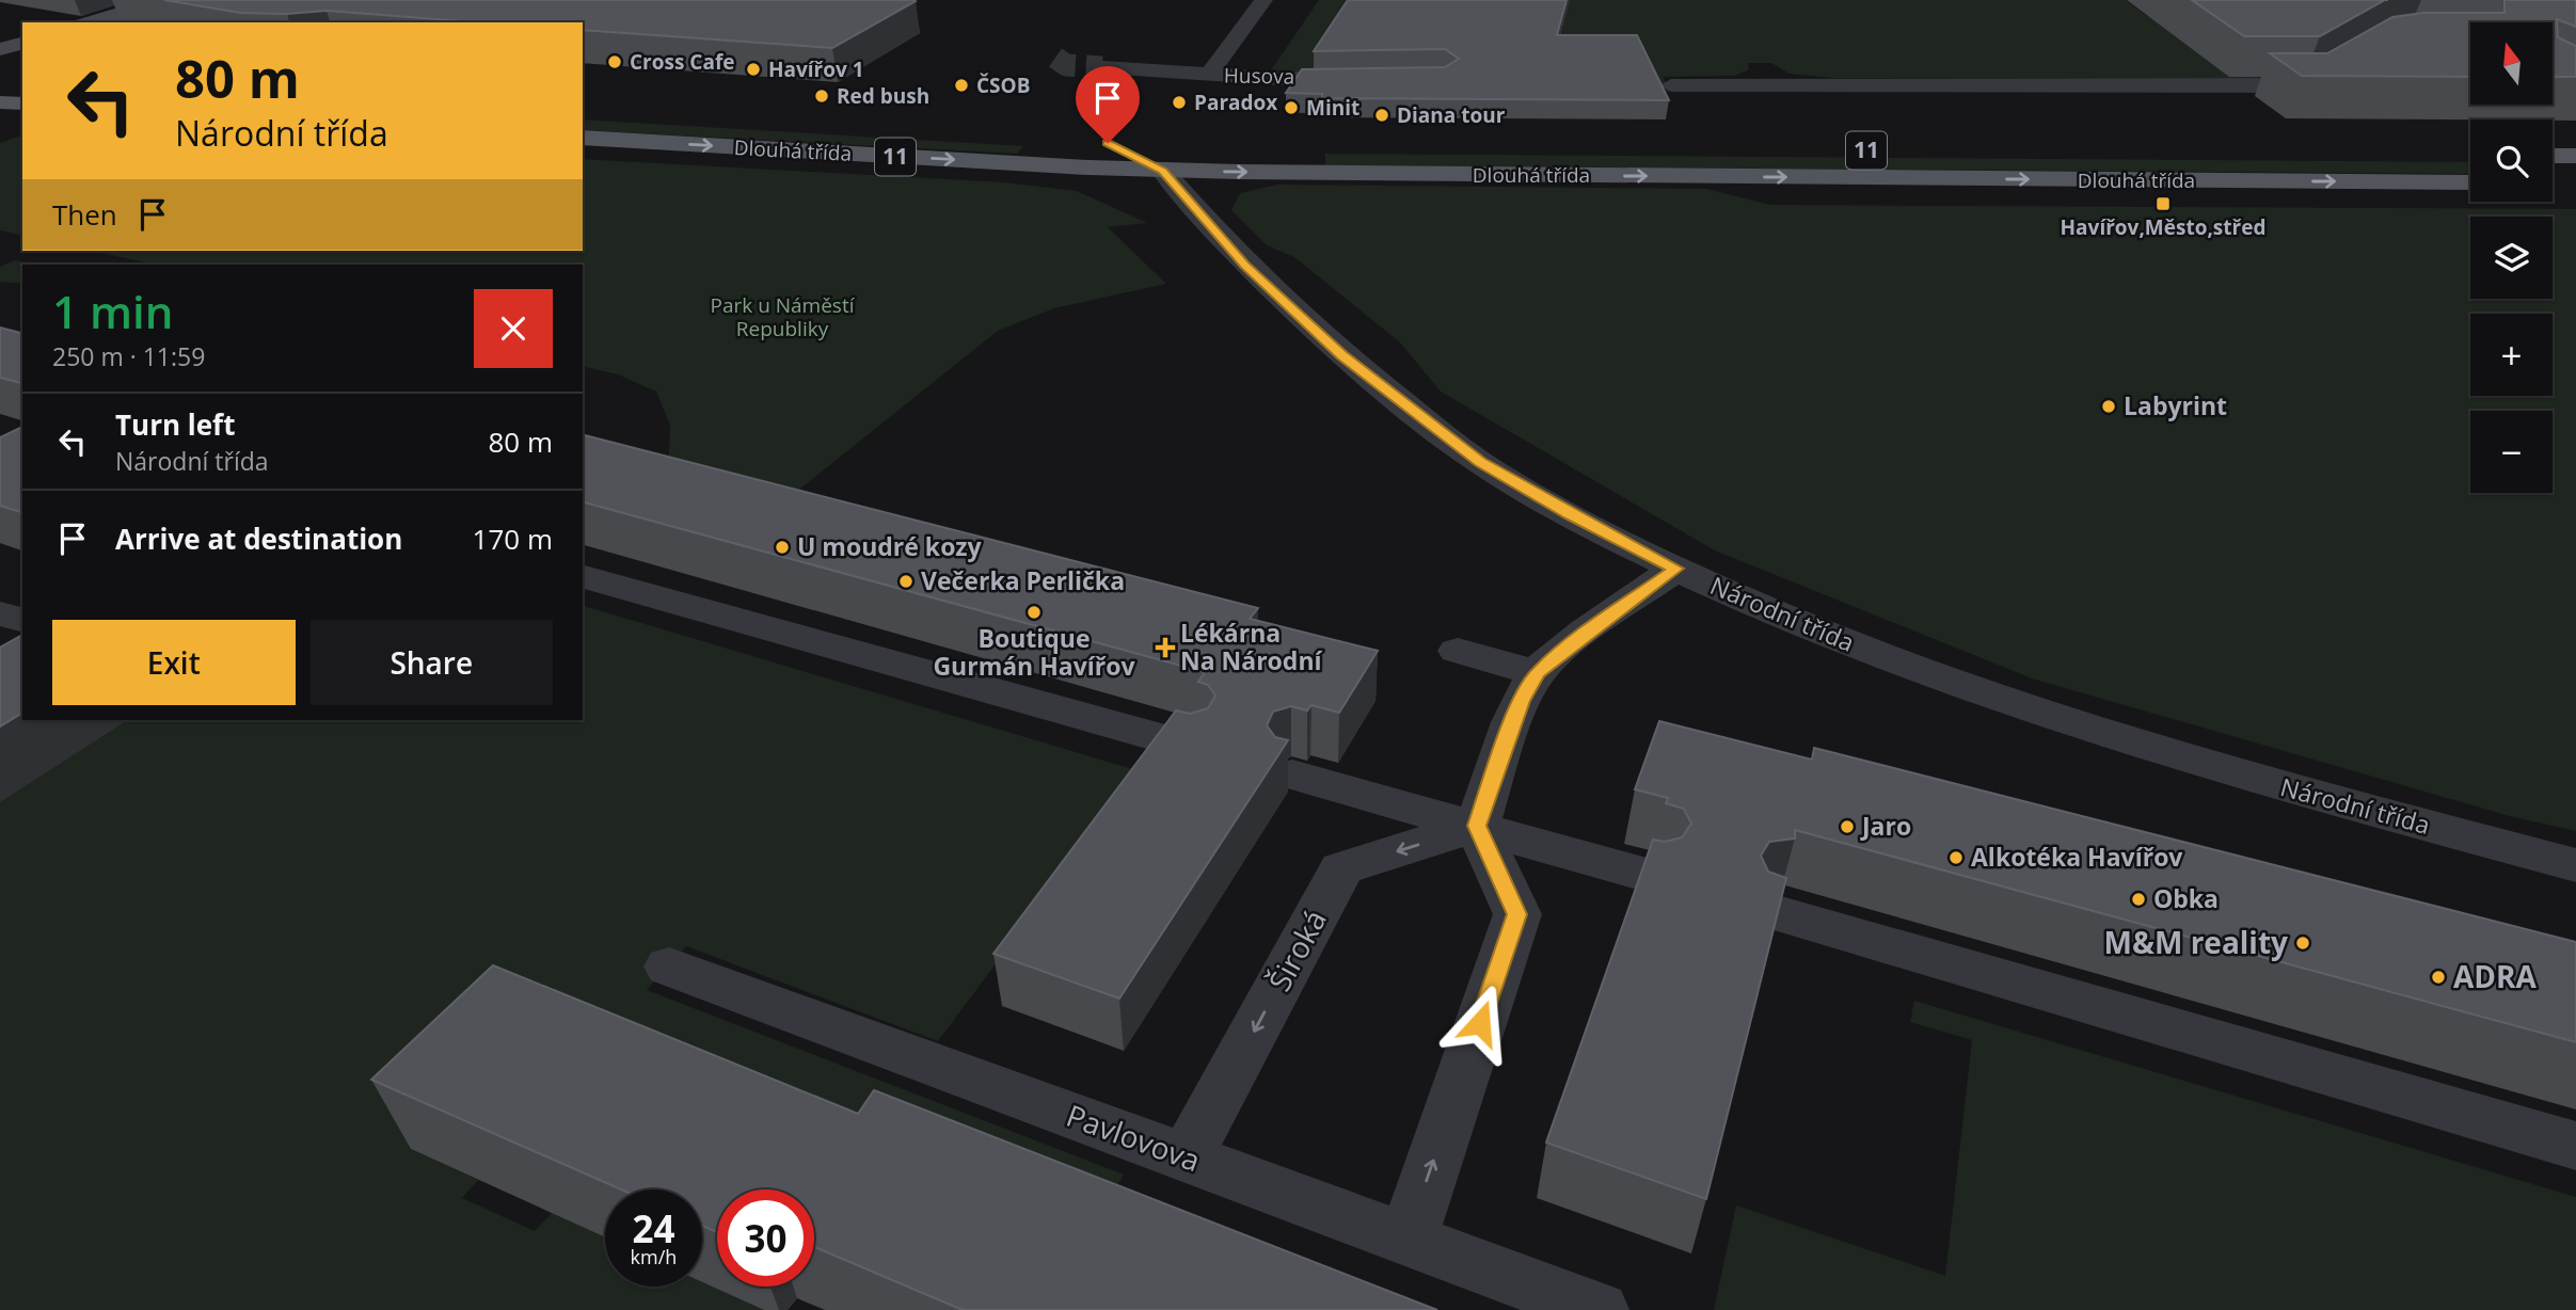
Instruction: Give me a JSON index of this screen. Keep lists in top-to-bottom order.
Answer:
{
  "streets": {
    "main road": ["Dlouhá třída", "11", "Národní třída"],
    "street": ["Husova", "Široká", "Pavlovova"]
  },
  "crossings": [
    ["Dlouhá třída", "Národní třída"],
    ["Široká", "Pavlovova"]
  ],
  "one_way": ["Dlouhá třída", "Široká"],
  "parks": ["Park u Náměstí Republiky"],
  "places": {
    "other": [
      "Cross Cafe",
      "Havířov 1",
      "ČSOB",
      "Red bush",
      "Paradox",
      "Minit",
      "Diana tour",
      "Labyrint",
      "U moudré kozy",
      "Večerka Perlička",
      "Boutique Gurmán Havířov",
      "Jaro",
      "Alkotéka Havířov",
      "Obka",
      "M&M reality",
      "ADRA"
    ],
    "transit": ["Havířov,Město,střed"],
    "health": ["Lékárna Na Národní"]
  },
  "north": "top",
  "page": {
    "map_buttons": ["+", "−"],
    "turn": ["80 m", "Národní třída"],
    "then": "Then",
    "heading": ["1 min", "250 m · 11:59"],
    "list": [
      {
        "name": "Turn left",
        "note": "Národní třída",
        "value": "80 m"
      },
      {
        "name": "Arrive at destination",
        "value": "170 m"
      }
    ],
    "buttons": ["Exit", "Share"],
    "speed": "24 km/h",
    "limit": "30"
  }
}
